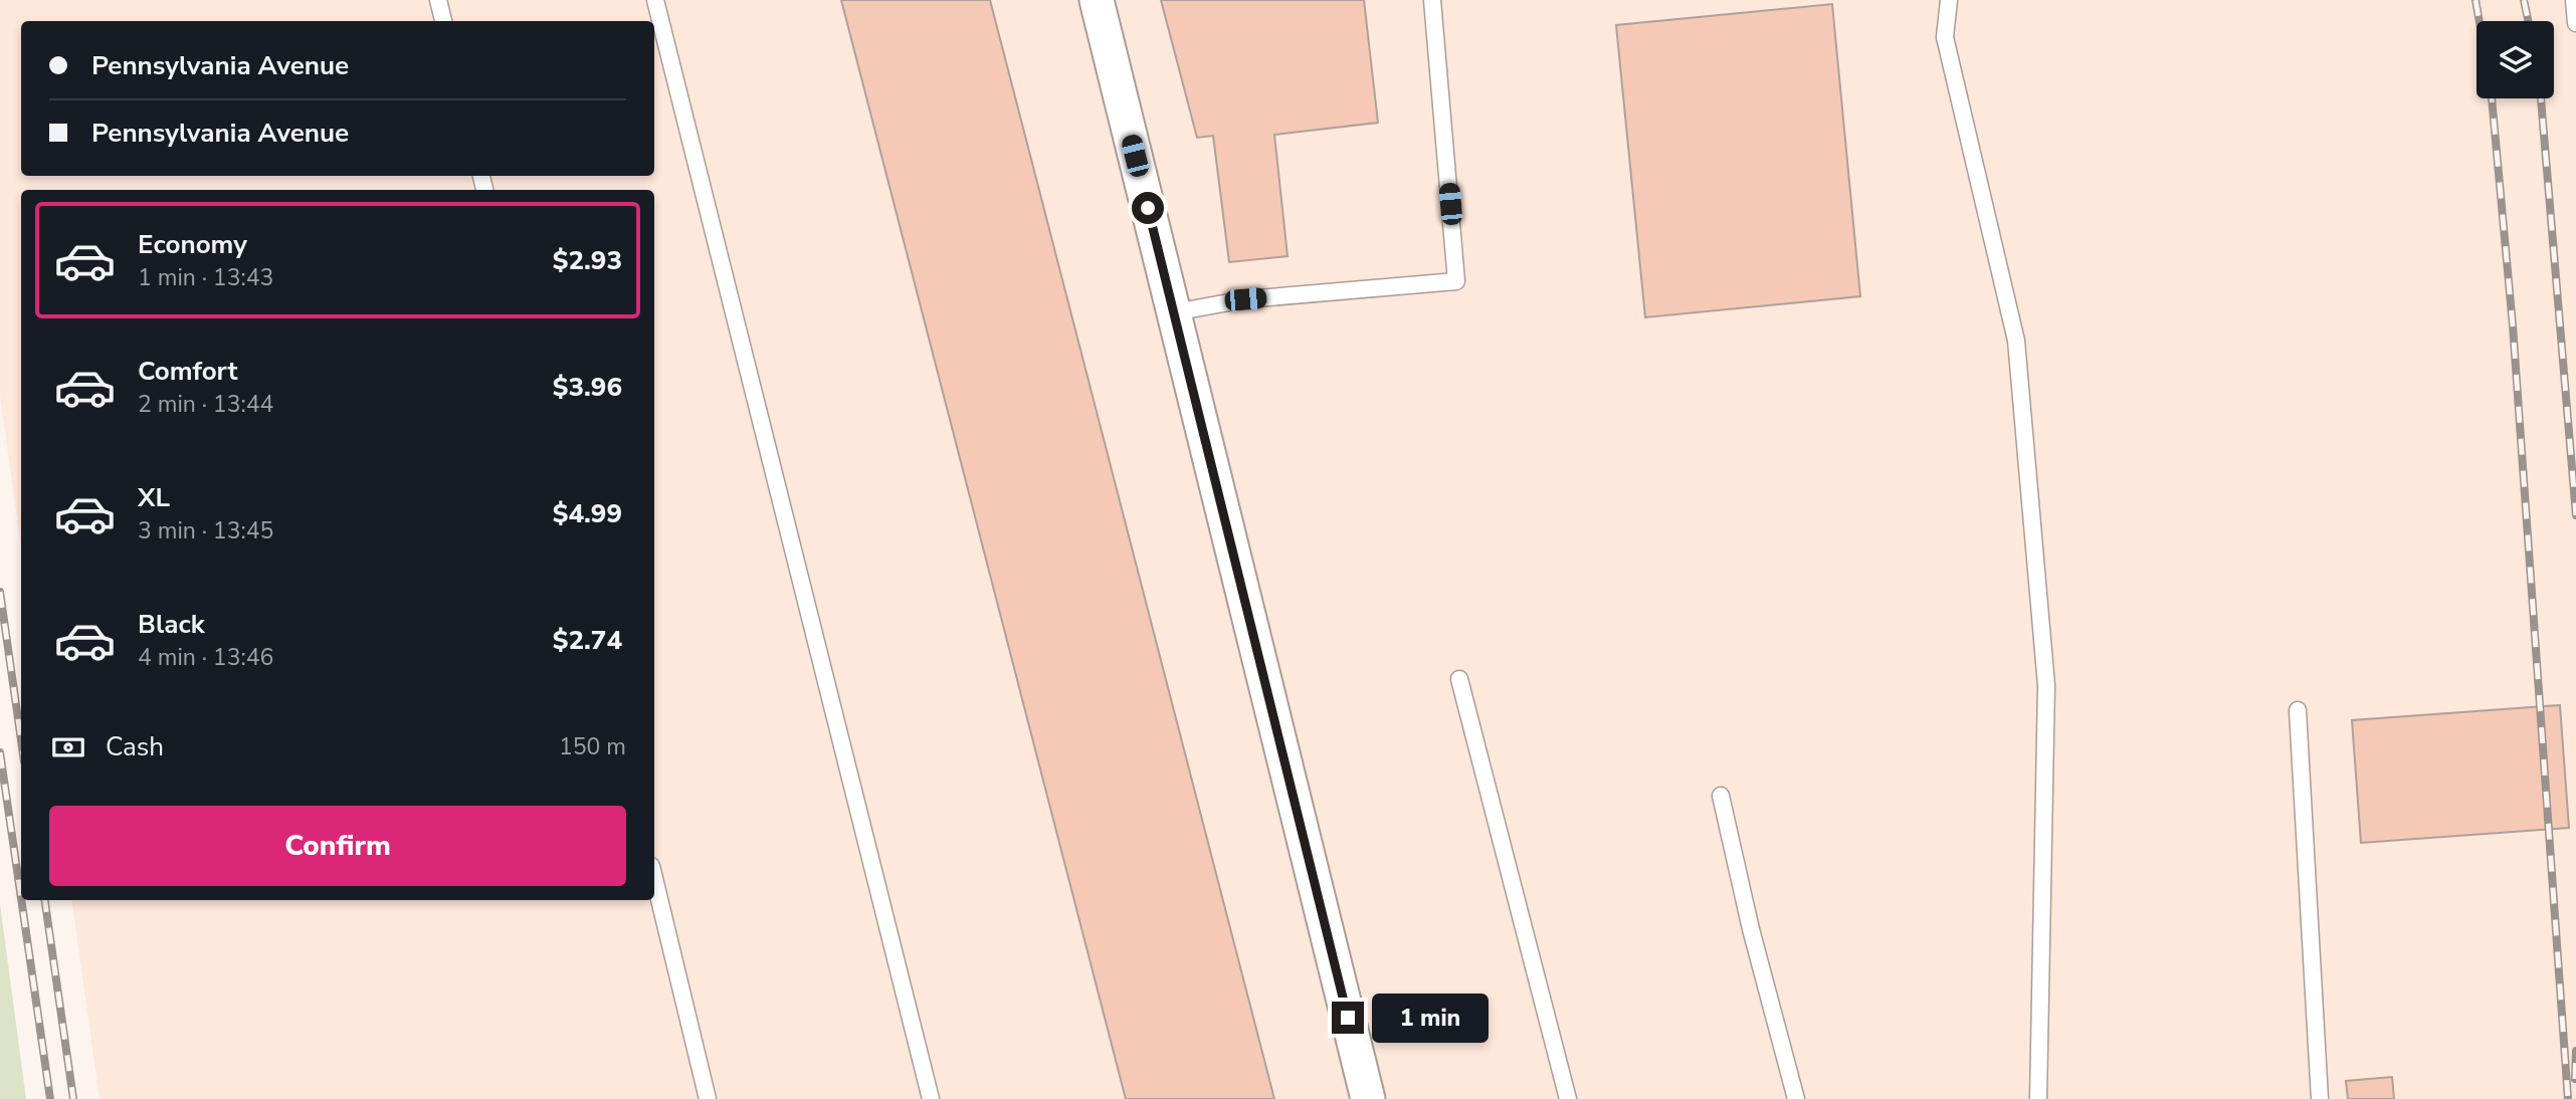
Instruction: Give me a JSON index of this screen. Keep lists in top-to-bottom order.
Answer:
{
  "page": {
    "banner": ["Pennsylvania Avenue", "Pennsylvania Avenue"],
    "list": [
      {
        "name": "Economy",
        "note": "1 min · 13:43",
        "value": "$2.93"
      },
      {
        "name": "Comfort",
        "note": "2 min · 13:44",
        "value": "$3.96"
      },
      {
        "name": "XL",
        "note": "3 min · 13:45",
        "value": "$4.99"
      },
      {
        "name": "Black",
        "note": "4 min · 13:46",
        "value": "$2.74"
      }
    ],
    "pay": ["Cash", "150 m"],
    "buttons": "Confirm",
    "bubble": "1 min"
  }
}
